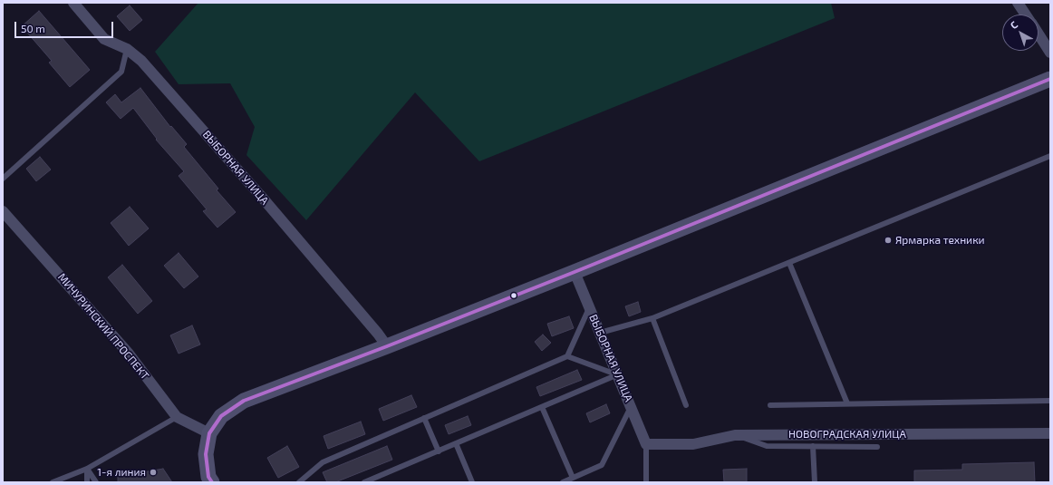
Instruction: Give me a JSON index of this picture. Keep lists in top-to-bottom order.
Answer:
{
  "streets": {
    "street": ["ВЫБОРНАЯ УЛИЦА", "МИЧУРИНСКИЙ ПРОСПЕКТ", "НОВОГРАДСКАЯ УЛИЦА"]
  },
  "crossings": [
    ["ВЫБОРНАЯ УЛИЦА", "НОВОГРАДСКАЯ УЛИЦА"]
  ],
  "places": ["Ярмарка техники", "1-я линия"],
  "scale_bar": "50 m",
  "north": "top left"
}
